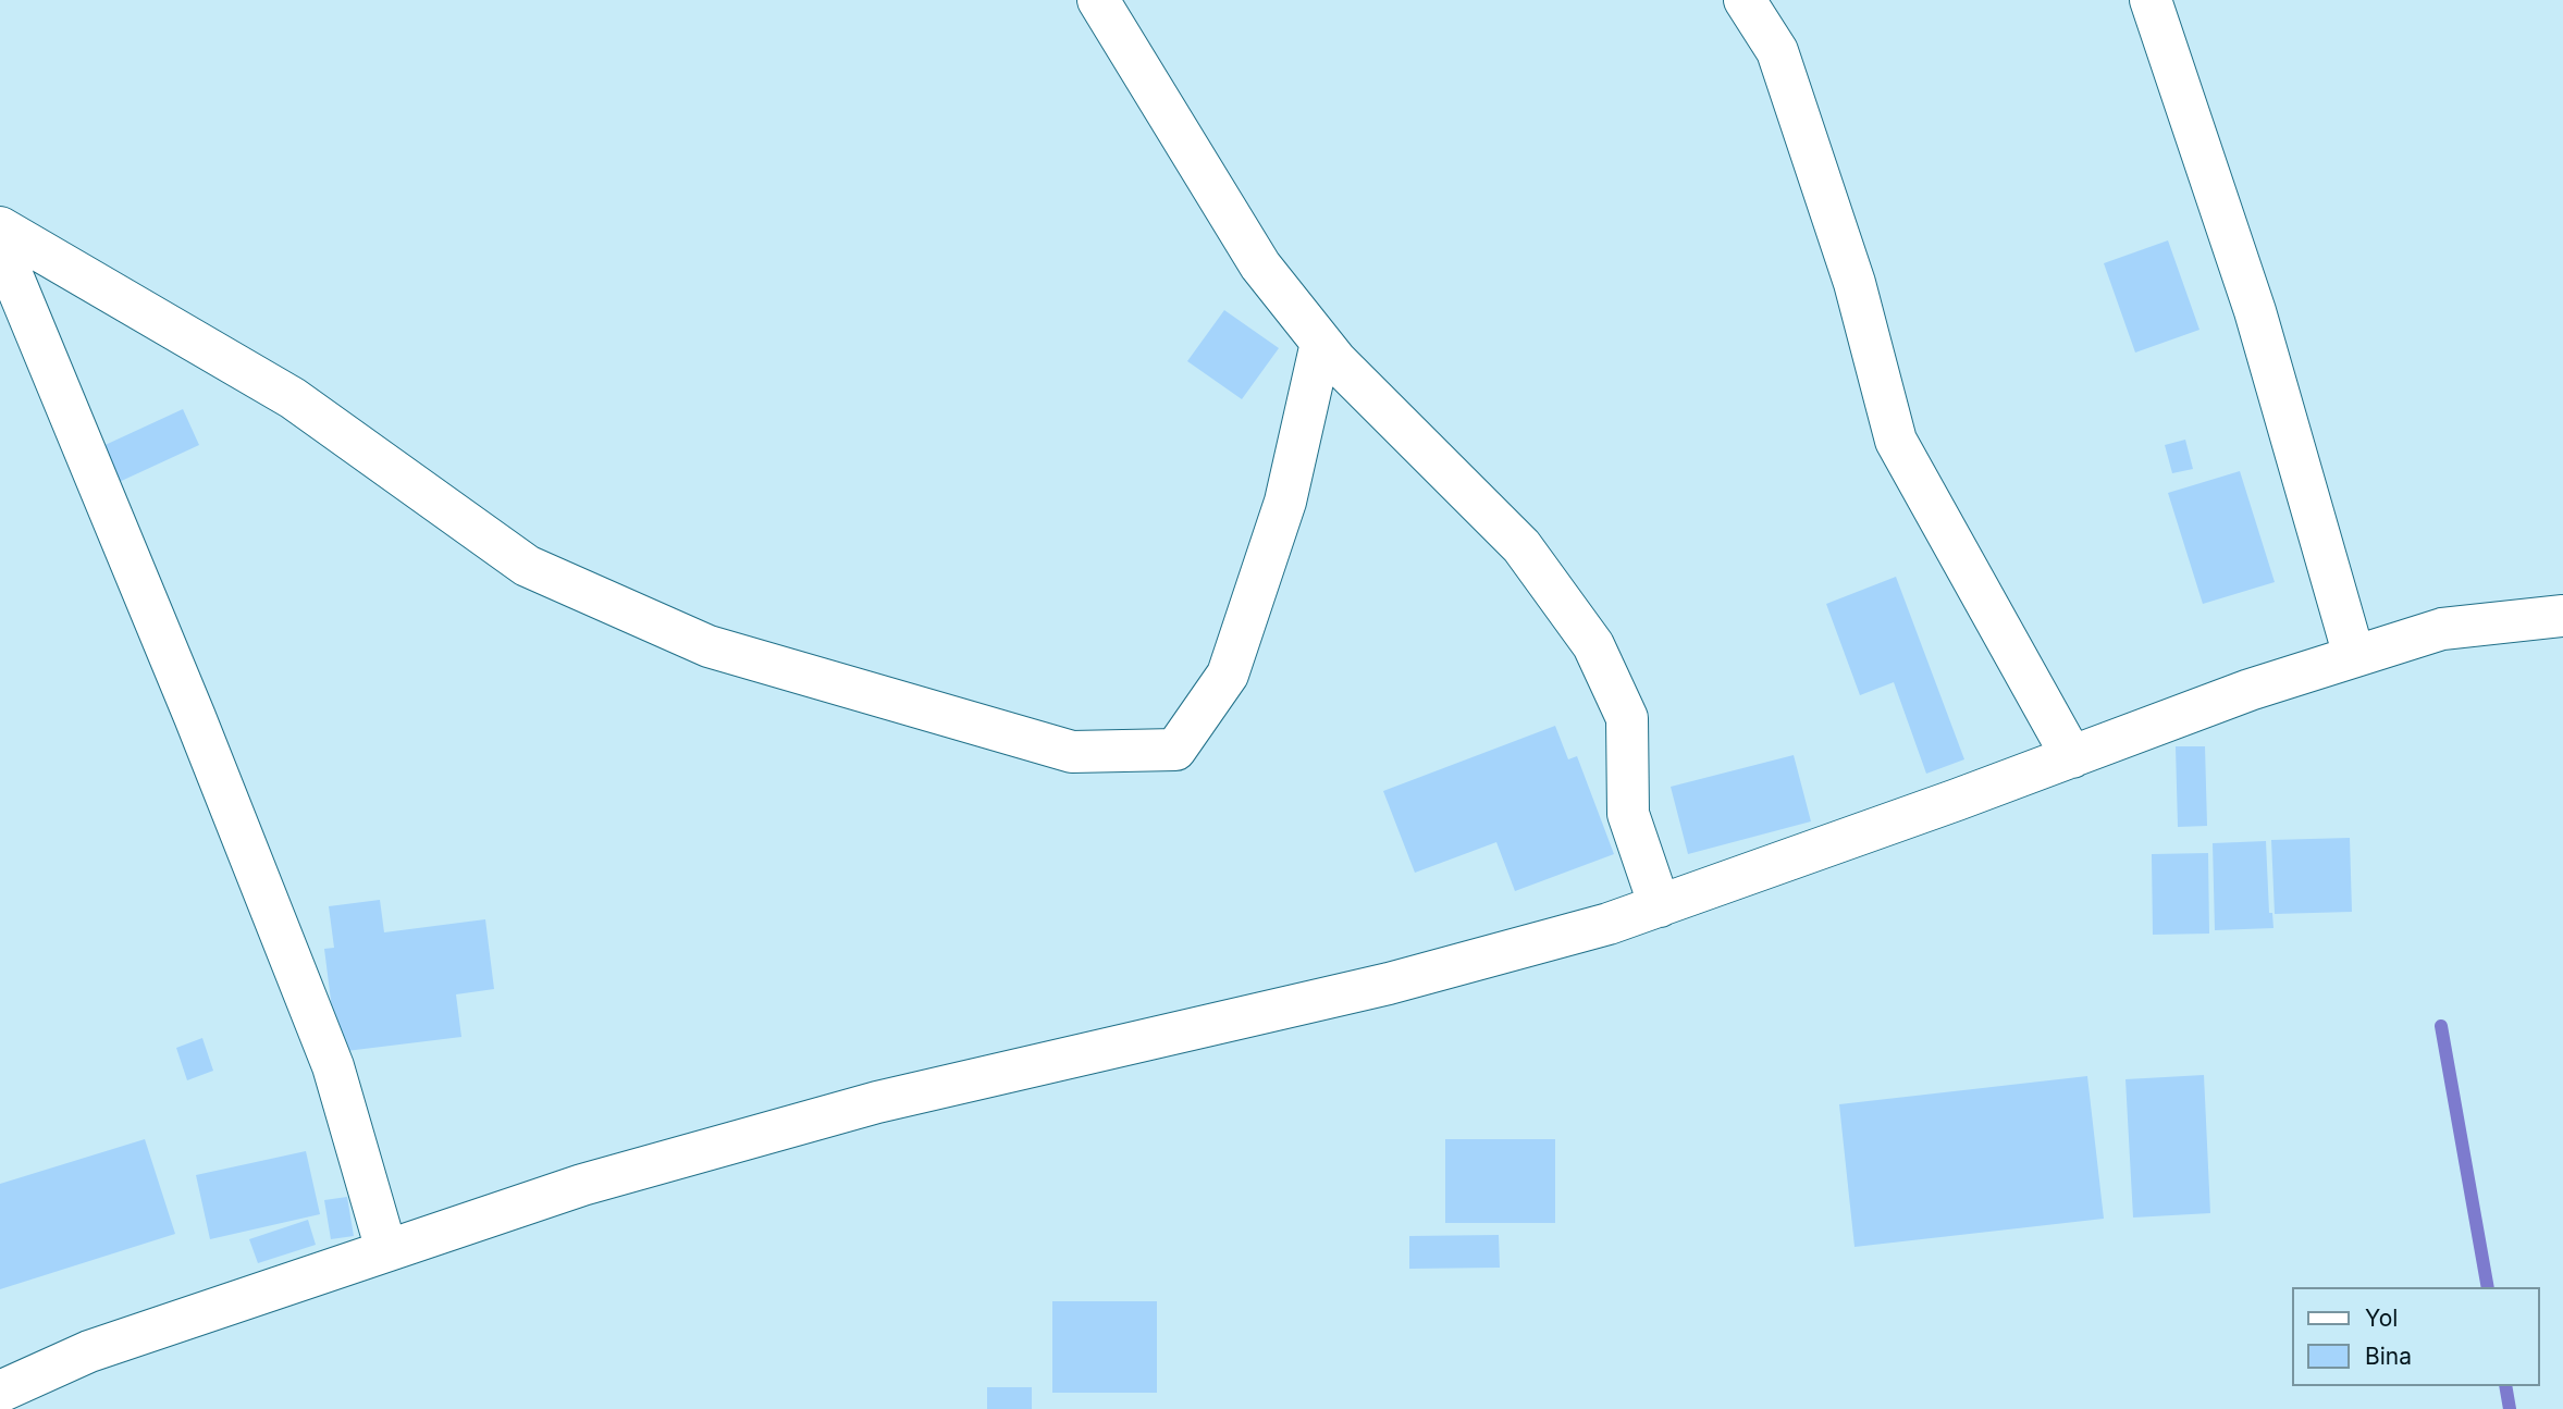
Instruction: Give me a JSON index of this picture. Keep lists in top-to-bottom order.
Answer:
{
  "legend": ["Yol", "Bina"]
}
